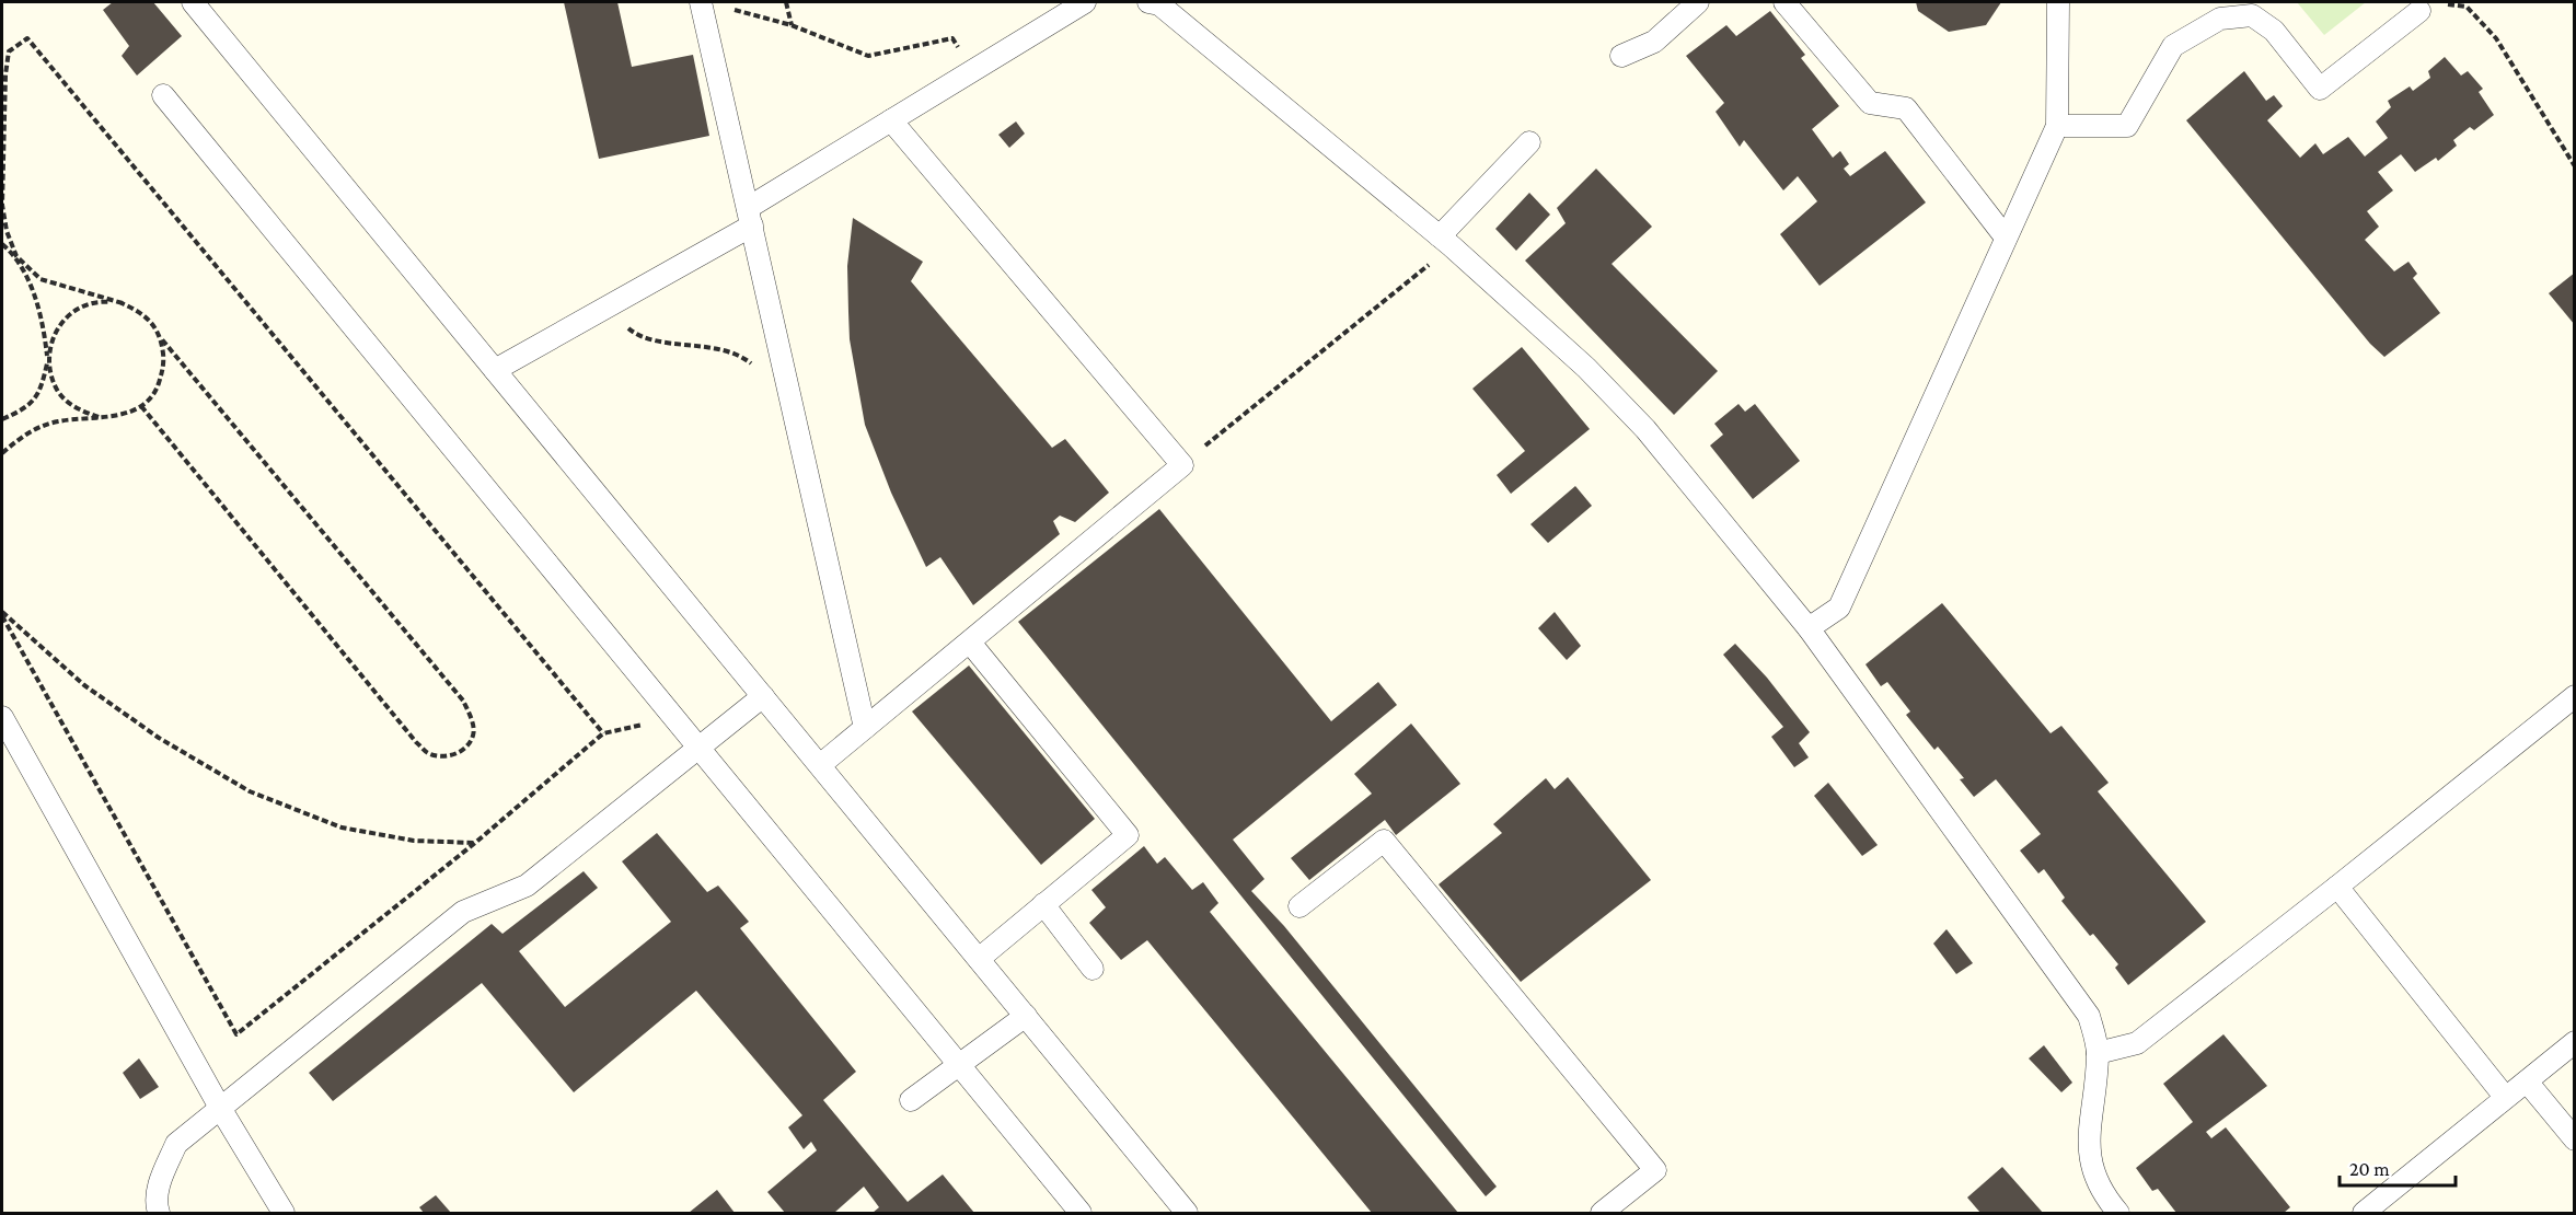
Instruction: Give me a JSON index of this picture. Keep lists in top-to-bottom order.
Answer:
{
  "scale_bar": "20 m"
}
